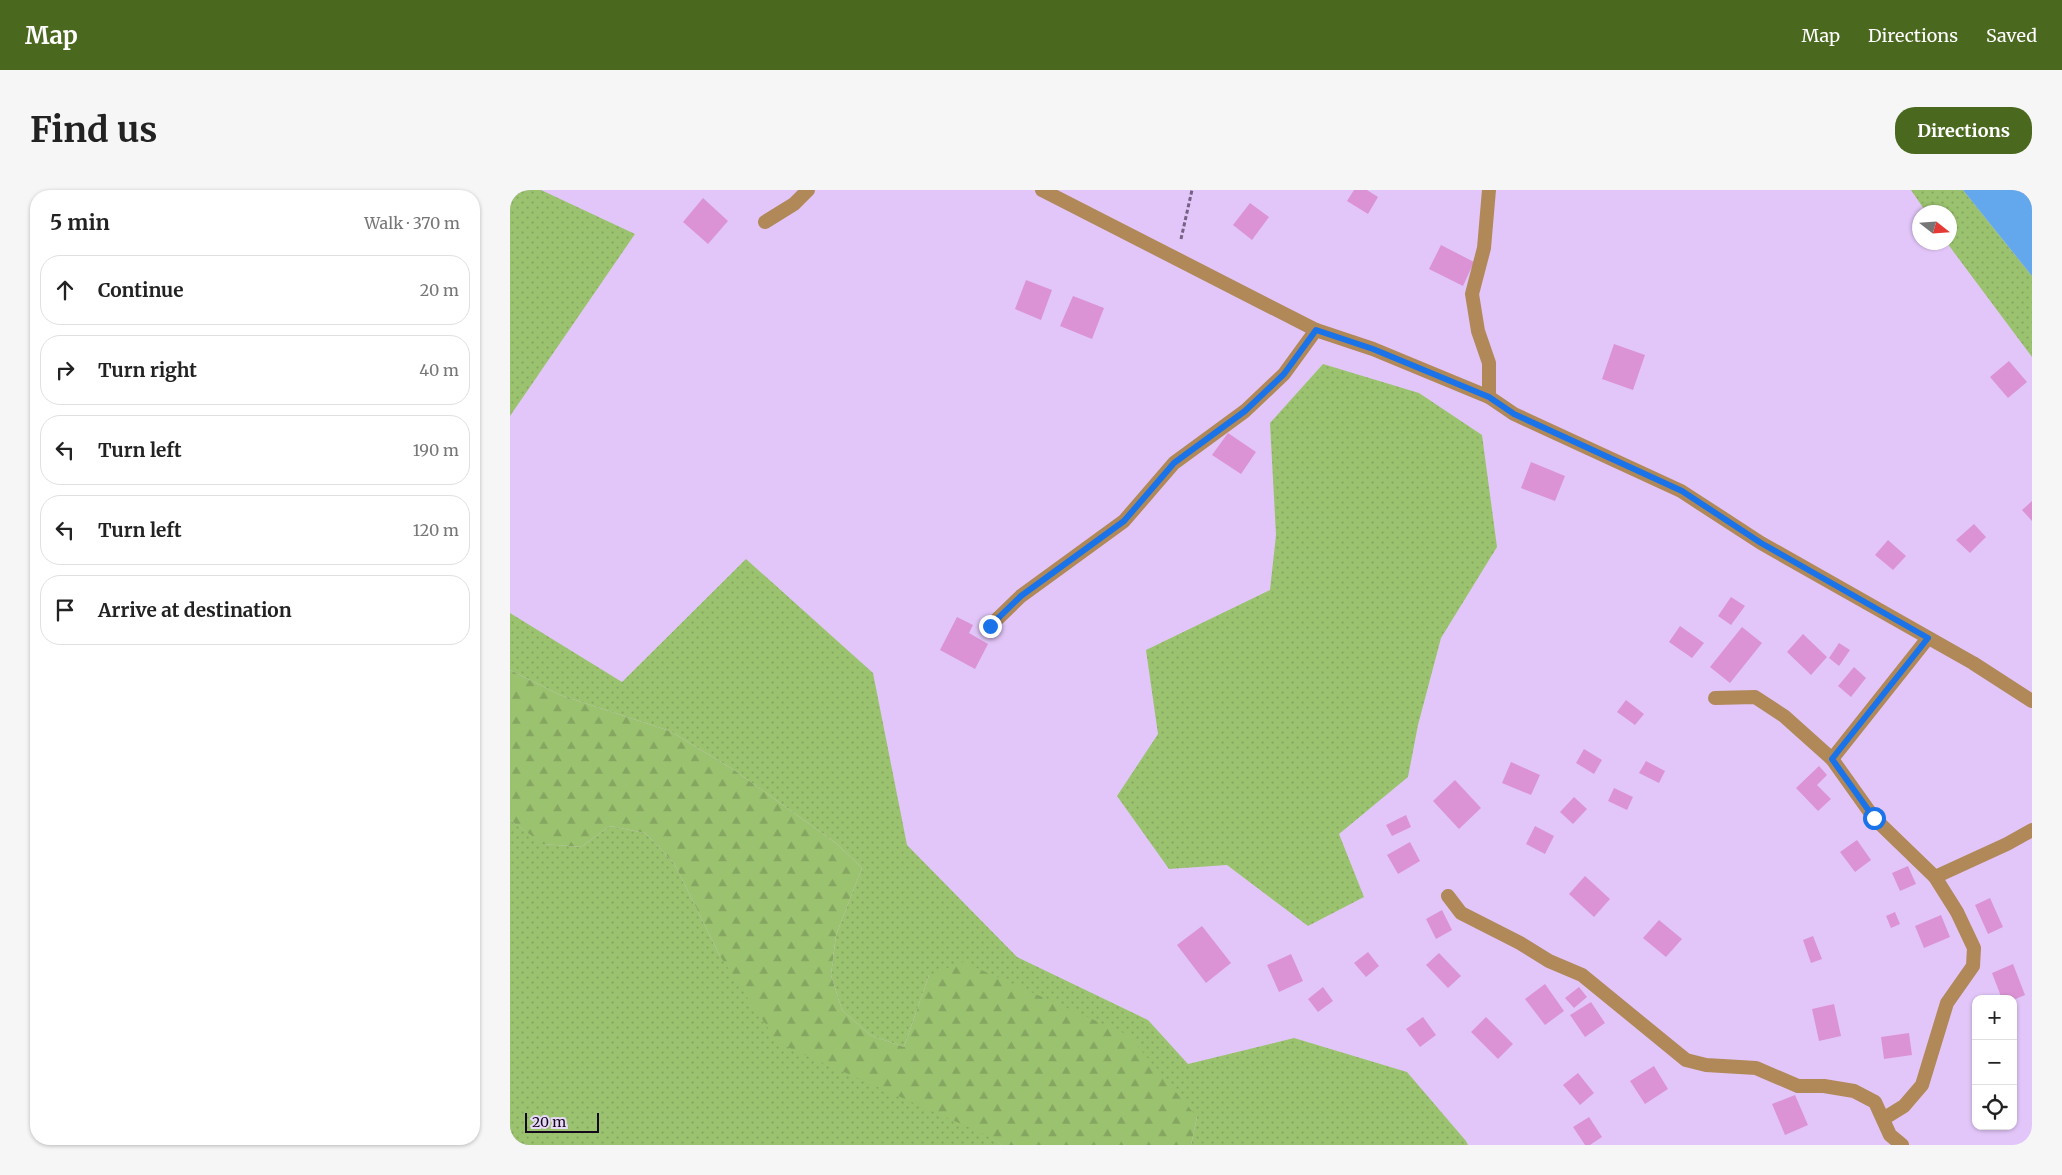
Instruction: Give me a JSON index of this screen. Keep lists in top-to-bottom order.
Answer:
{
  "scale_bar": "20 m",
  "north": "right",
  "page": {
    "header": "Map",
    "nav": ["Map", "Directions", "Saved"],
    "buttons": "Directions",
    "title": "Find us",
    "heading": ["5 min", "Walk · 370 m"],
    "list": [
      ["Continue", "20 m"],
      ["Turn right", "40 m"],
      ["Turn left", "190 m"],
      ["Turn left", "120 m"],
      "Arrive at destination"
    ],
    "map_buttons": ["+", "−"],
    "scale": "20 m"
  }
}
